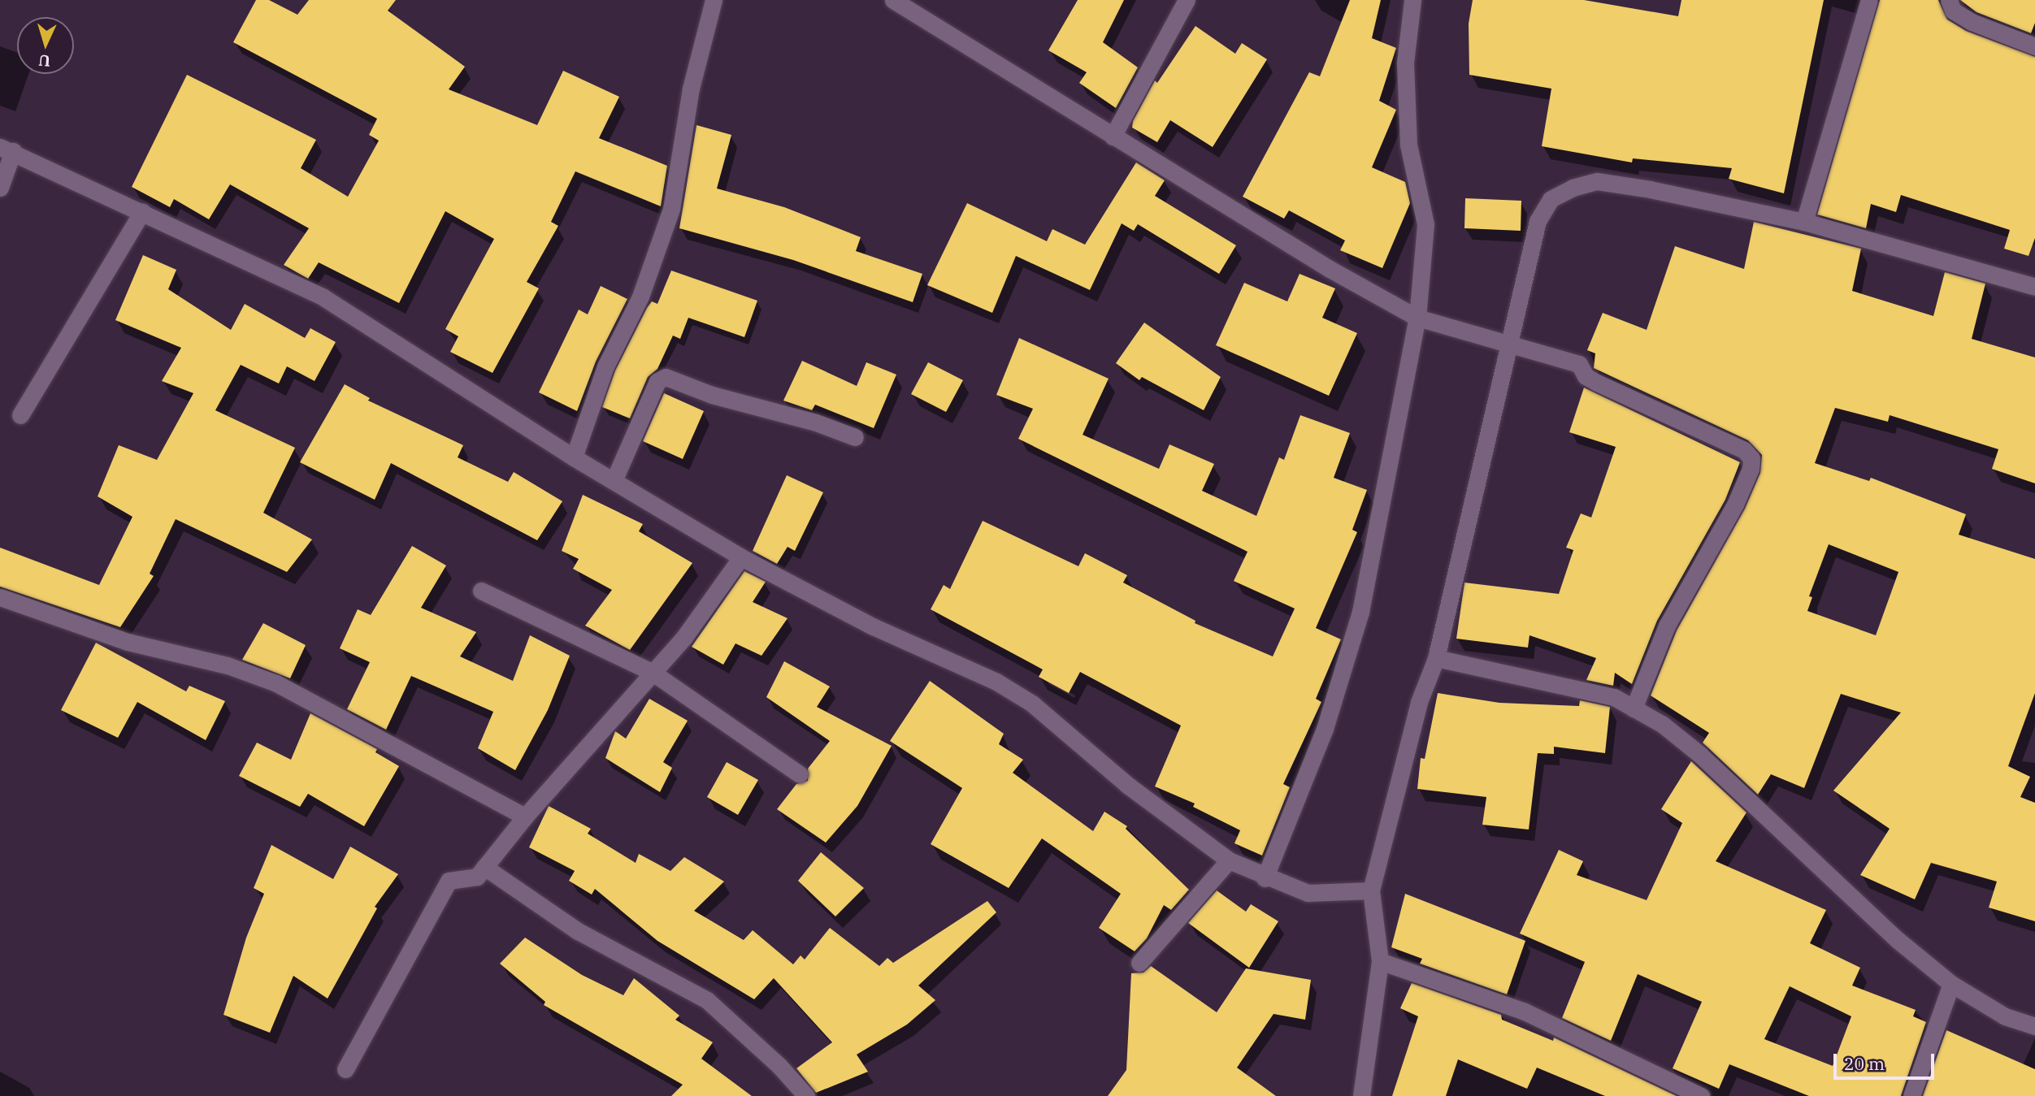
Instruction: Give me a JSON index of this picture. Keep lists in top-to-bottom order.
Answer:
{
  "scale_bar": "20 m",
  "north": "bottom"
}
